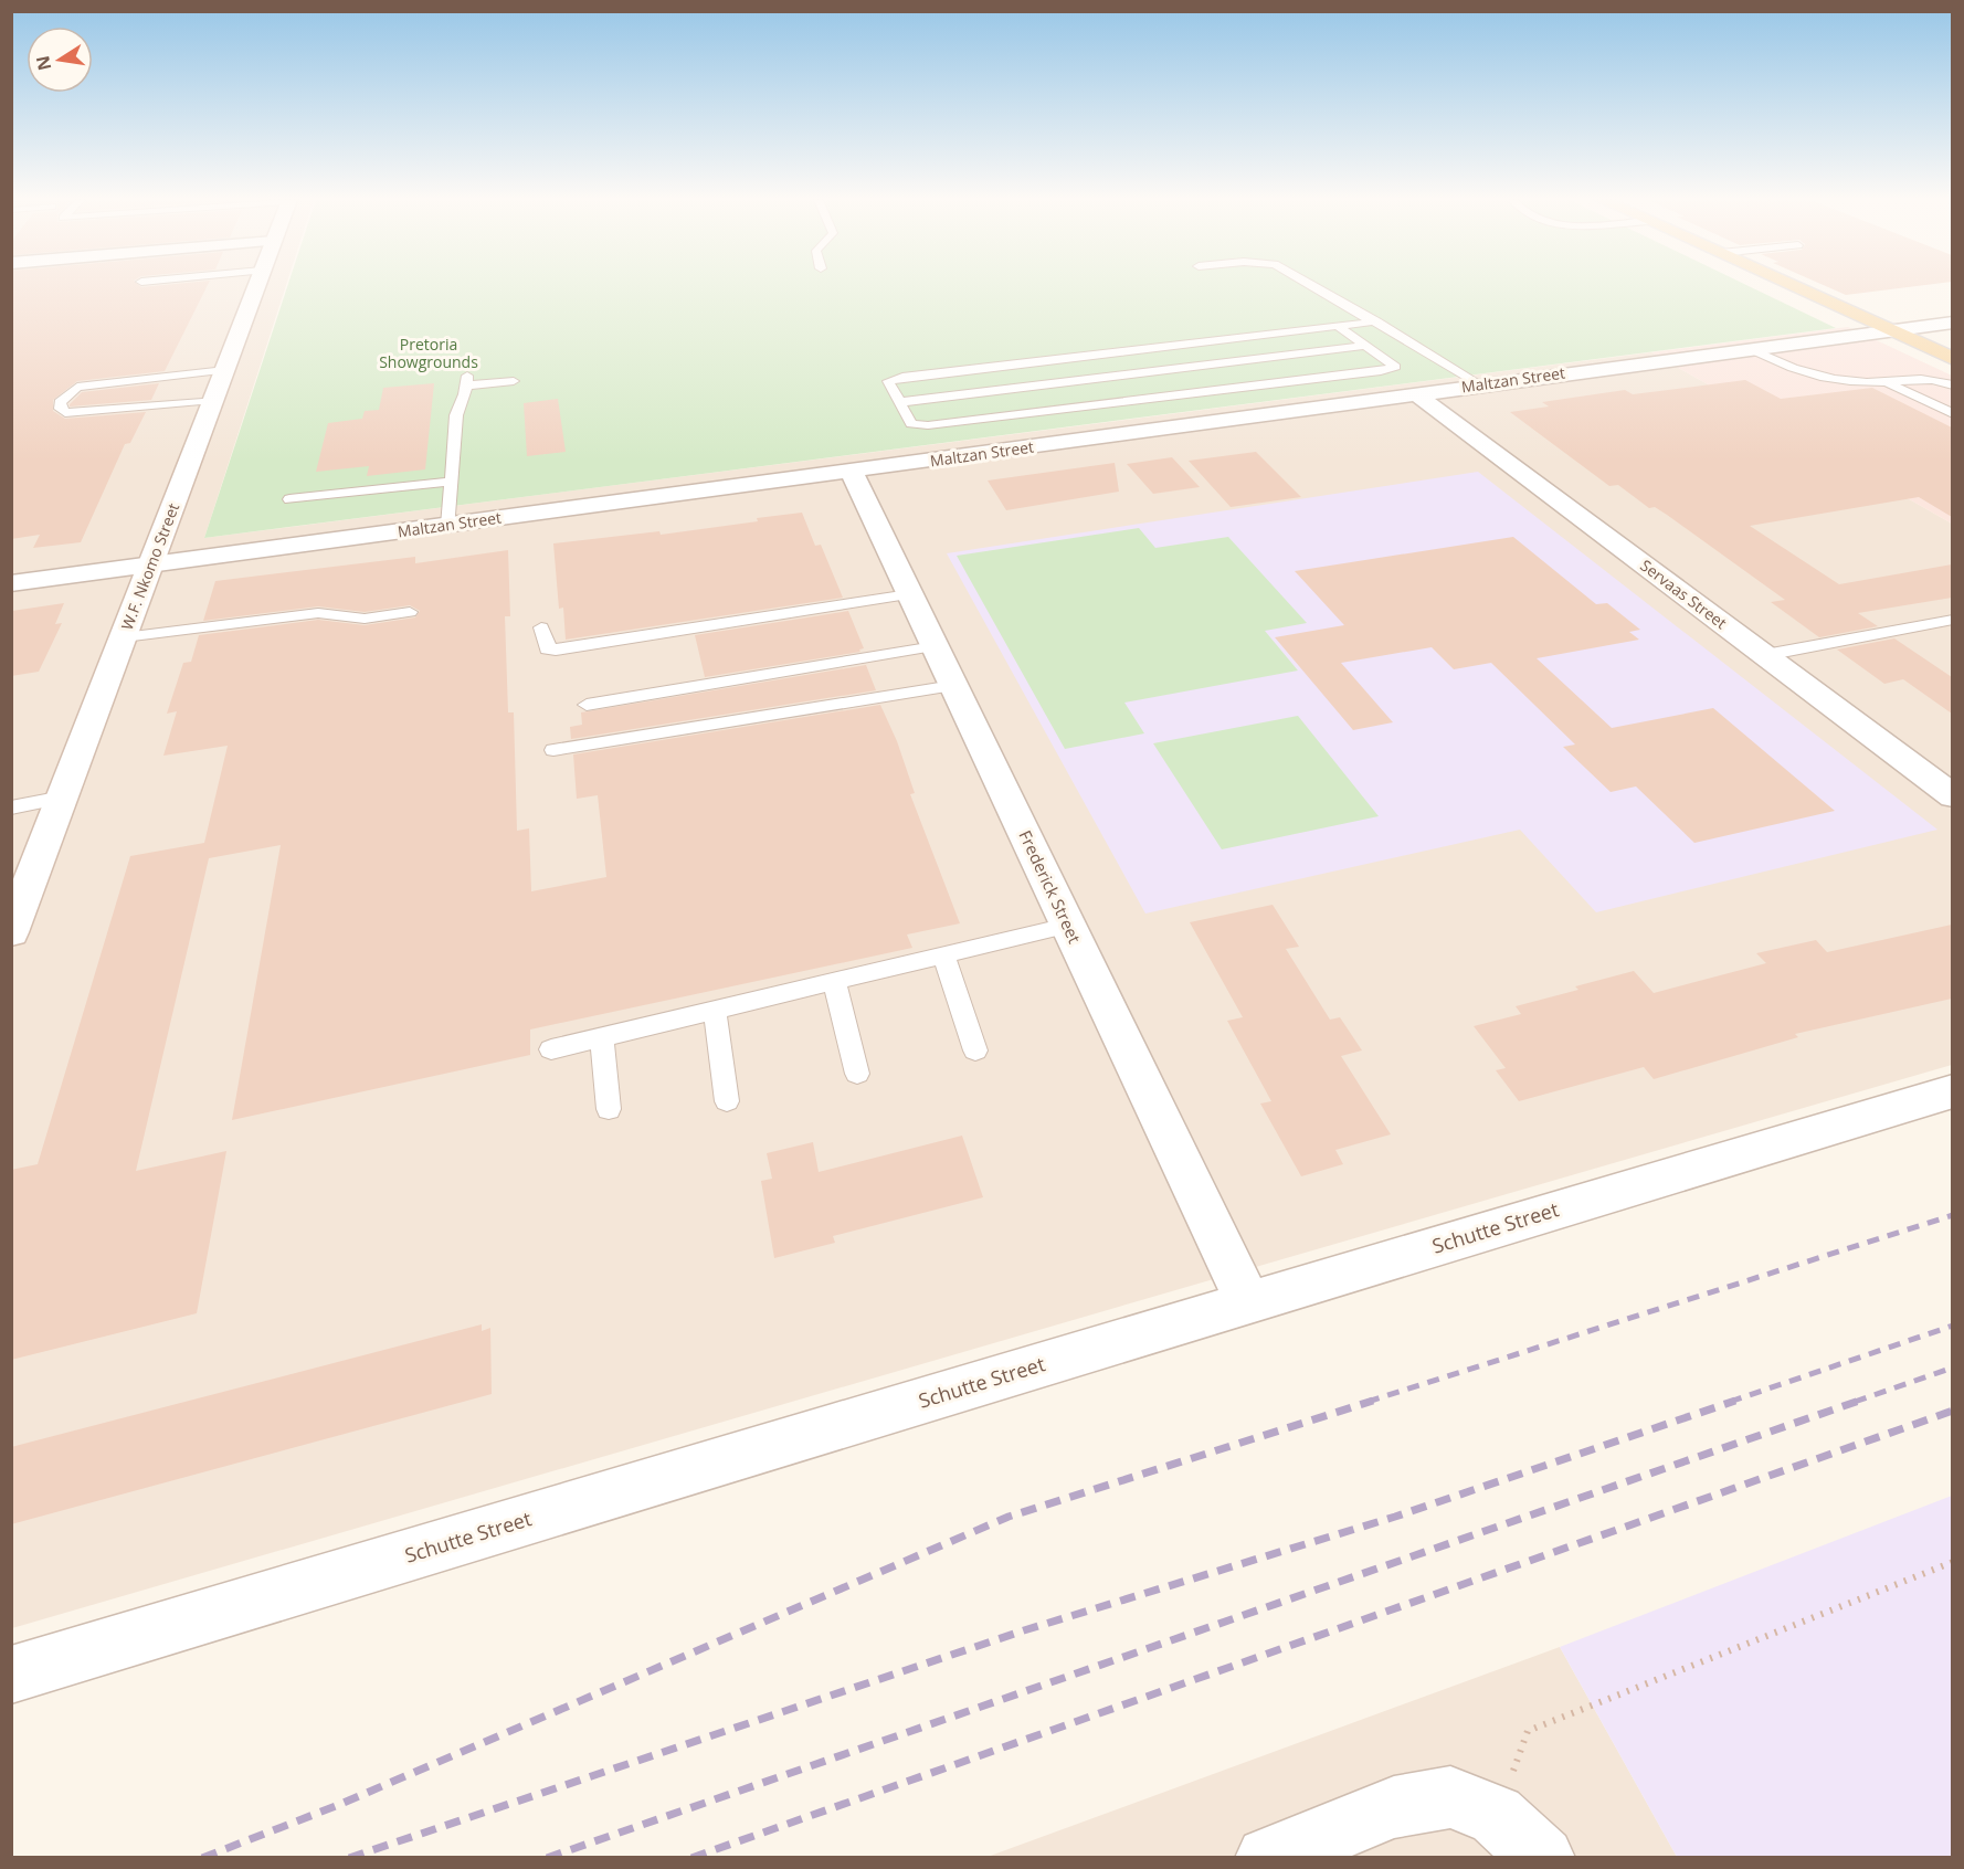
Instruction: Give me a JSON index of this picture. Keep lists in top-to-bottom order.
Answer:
{
  "streets": {
    "street": [
      "Maltzan Street",
      "W.F. Nkomo Street",
      "Servaas Street",
      "Frederick Street",
      "Schutte Street"
    ]
  },
  "crossings": [
    ["Maltzan Street", "W.F. Nkomo Street"],
    ["Maltzan Street", "Servaas Street"],
    ["Maltzan Street", "Frederick Street"],
    ["Frederick Street", "Schutte Street"]
  ],
  "parks": ["Pretoria Showgrounds"],
  "north": "left"
}
